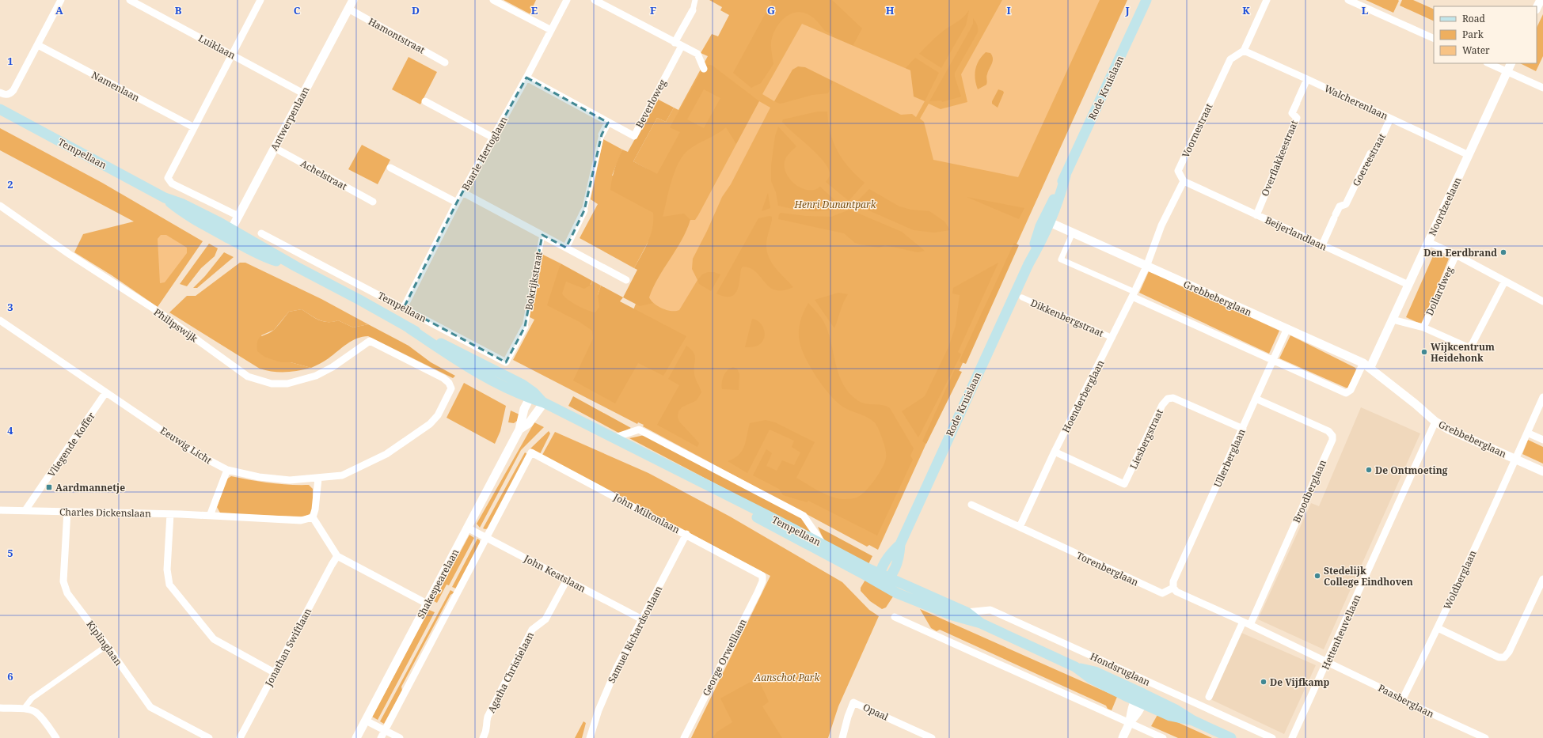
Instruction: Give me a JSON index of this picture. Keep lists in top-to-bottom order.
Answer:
{
  "streets": {
    "main road": ["Rode Kruislaan", "Tempellaan", "Hondsruglaan"],
    "street": [
      "Hamontstraat",
      "Luiklaan",
      "Namenlaan",
      "Walcherenlaan",
      "Beverloweg",
      "Antwerpenlaan",
      "Voornestraat",
      "Baarle Hertoglaan",
      "Overflakkeestraat",
      "Goereestraat",
      "Achelstraat",
      "Noordzeelaan",
      "Beijerlandlaan",
      "Bokrijkstraat",
      "Dollardweg",
      "Grebbeberglaan",
      "Dikkenbergstraat",
      "Philipswijk",
      "Hoenderberglaan",
      "Liesbergstraat",
      "Vliegende Koffer",
      "Eeuwig Licht",
      "Ullerberglaan",
      "Broodberglaan",
      "Charles Dickenslaan",
      "John Miltonlaan",
      "Torenberglaan",
      "John Keatslaan",
      "Woldberglaan",
      "Shakespearelaan",
      "Hettenheuvellaan",
      "Samuel Richardsonlaan",
      "Kiplinglaan",
      "Jonathan Swiftlaan",
      "George Orwelllaan",
      "Agatha Christielaan",
      "Paasberglaan",
      "Opaal"
    ]
  },
  "crossings": [
    ["Hamontstraat", "Antwerpenlaan"],
    ["Luiklaan", "Antwerpenlaan"],
    ["Rode Kruislaan", "Tempellaan"],
    ["Rode Kruislaan", "Grebbeberglaan"],
    ["Rode Kruislaan", "Hondsruglaan"],
    ["Walcherenlaan", "Voornestraat"],
    ["Walcherenlaan", "Overflakkeestraat"],
    ["Walcherenlaan", "Goereestraat"],
    ["Walcherenlaan", "Noordzeelaan"],
    ["Beverloweg", "Baarle Hertoglaan"],
    ["Antwerpenlaan", "Tempellaan"],
    ["Antwerpenlaan", "Achelstraat"],
    ["Voornestraat", "Beijerlandlaan"],
    ["Tempellaan", "Baarle Hertoglaan"],
    ["Tempellaan", "Bokrijkstraat"],
    ["Tempellaan", "Shakespearelaan"],
    ["Tempellaan", "Hondsruglaan"],
    ["Overflakkeestraat", "Beijerlandlaan"],
    ["Goereestraat", "Beijerlandlaan"],
    ["Noordzeelaan", "Beijerlandlaan"],
    ["Noordzeelaan", "Dollardweg"],
    ["Noordzeelaan", "Grebbeberglaan"],
    ["Grebbeberglaan", "Hoenderberglaan"],
    ["Grebbeberglaan", "Ullerberglaan"],
    ["Grebbeberglaan", "Woldberglaan"],
    ["Grebbeberglaan", "Hettenheuvellaan"],
    ["Dikkenbergstraat", "Hoenderberglaan"],
    ["Philipswijk", "Eeuwig Licht"],
    ["Hoenderberglaan", "Liesbergstraat"],
    ["Hoenderberglaan", "Torenberglaan"],
    ["Liesbergstraat", "Ullerberglaan"],
    ["Vliegende Koffer", "Eeuwig Licht"],
    ["Vliegende Koffer", "Charles Dickenslaan"],
    ["Ullerberglaan", "Broodberglaan"],
    ["Ullerberglaan", "Torenberglaan"],
    ["Charles Dickenslaan", "Kiplinglaan"],
    ["John Miltonlaan", "John Keatslaan"],
    ["John Miltonlaan", "Samuel Richardsonlaan"],
    ["John Miltonlaan", "George Orwelllaan"],
    ["John Keatslaan", "Shakespearelaan"],
    ["John Keatslaan", "Samuel Richardsonlaan"],
    ["John Keatslaan", "Agatha Christielaan"],
    ["Woldberglaan", "Paasberglaan"],
    ["Hettenheuvellaan", "Paasberglaan"]
  ],
  "parks": ["Henri Dunantpark", "Aanschot Park"],
  "places": {
    "other": [
      "Den Eerdbrand",
      "Wijkcentrum Heidehonk",
      "De Ontmoeting",
      "Stedelijk College Eindhoven",
      "De Vijfkamp"
    ],
    "transit": ["Aardmannetje"]
  },
  "legend": ["Road", "Park", "Water"],
  "grid": {
    "columns": [
      "A",
      "B",
      "C",
      "D",
      "E",
      "F",
      "G",
      "H",
      "I",
      "J",
      "K",
      "L"
    ],
    "rows": [
      "1",
      "2",
      "3",
      "4",
      "5",
      "6"
    ]
  }
}
